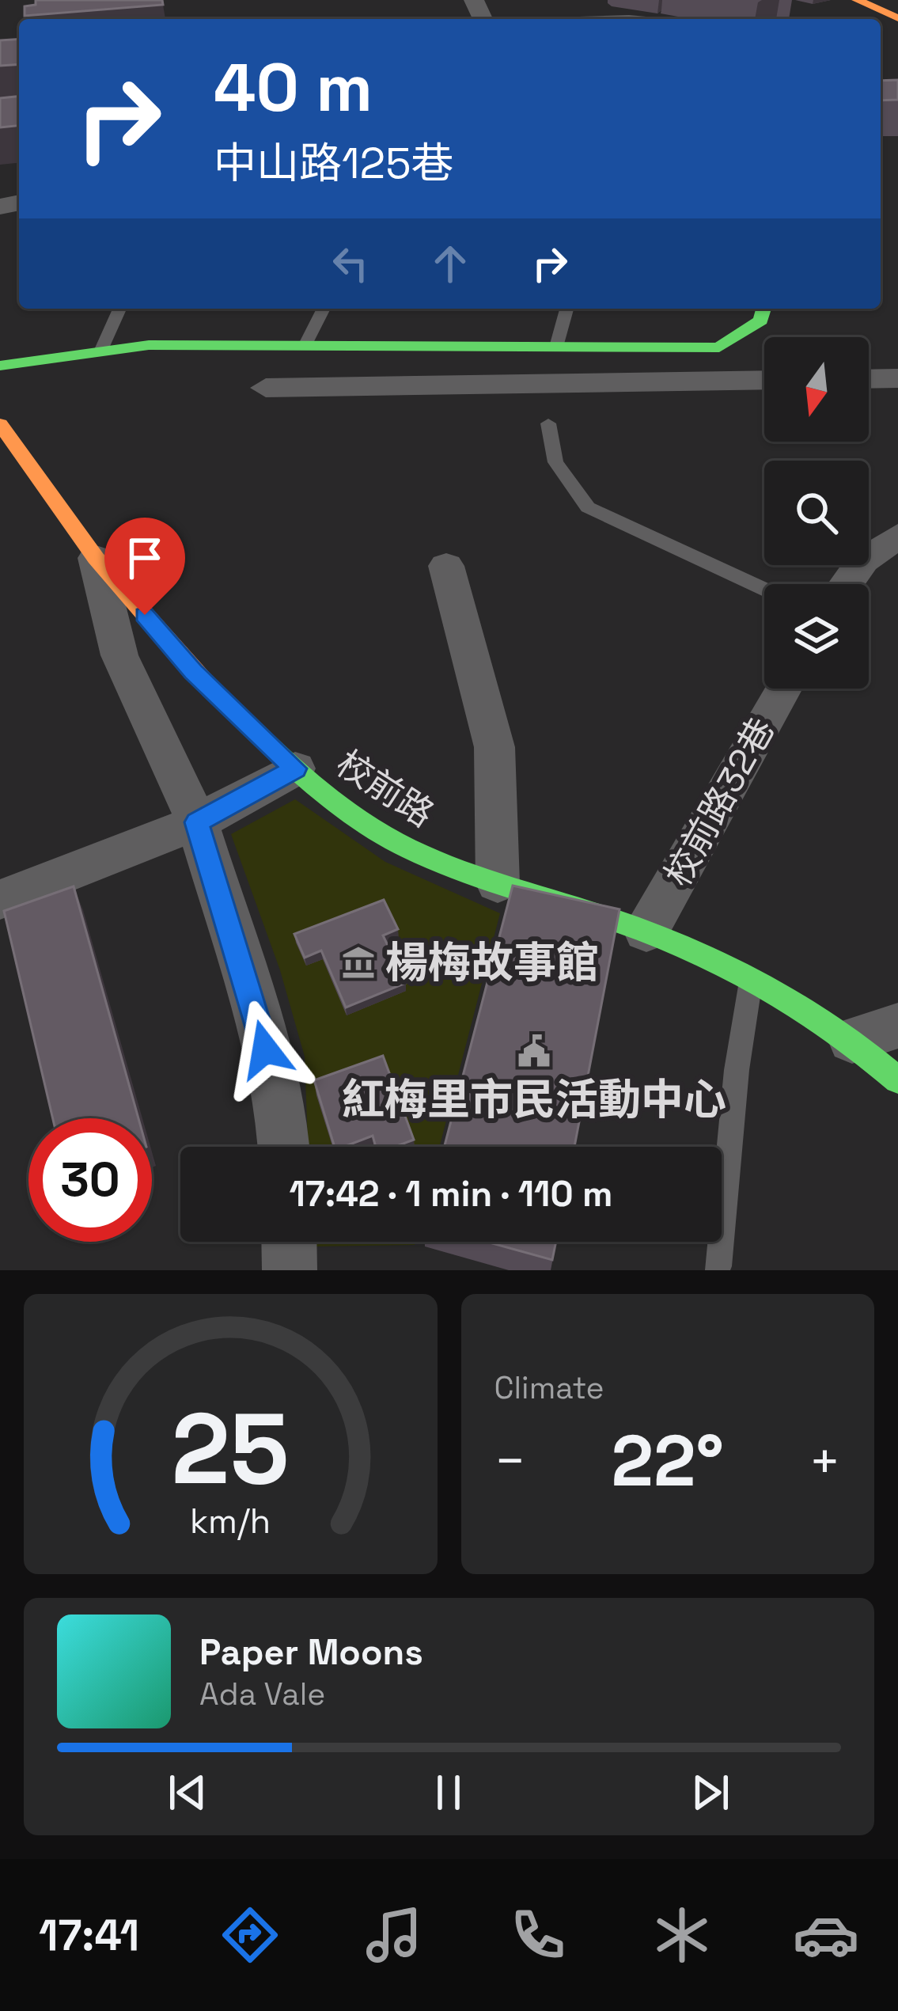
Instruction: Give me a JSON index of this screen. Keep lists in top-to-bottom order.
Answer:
{
  "streets": {
    "street": ["校前路", "校前路32巷"]
  },
  "crossings": [
    ["校前路", "校前路32巷"]
  ],
  "places": {
    "museum": ["楊梅故事館"],
    "public building": ["紅梅里市民活動中心"]
  },
  "north": "bottom",
  "page": {
    "turn": ["40 m", "中山路125巷"],
    "limit": "30",
    "trip": "17:42 · 1 min · 110 m",
    "tile": "Climate",
    "heat": ["−", "22°", "+"],
    "song": ["Paper Moons", "Ada Vale"],
    "tabs": "17:41",
    "gauge": ["25", "km/h"]
  }
}
